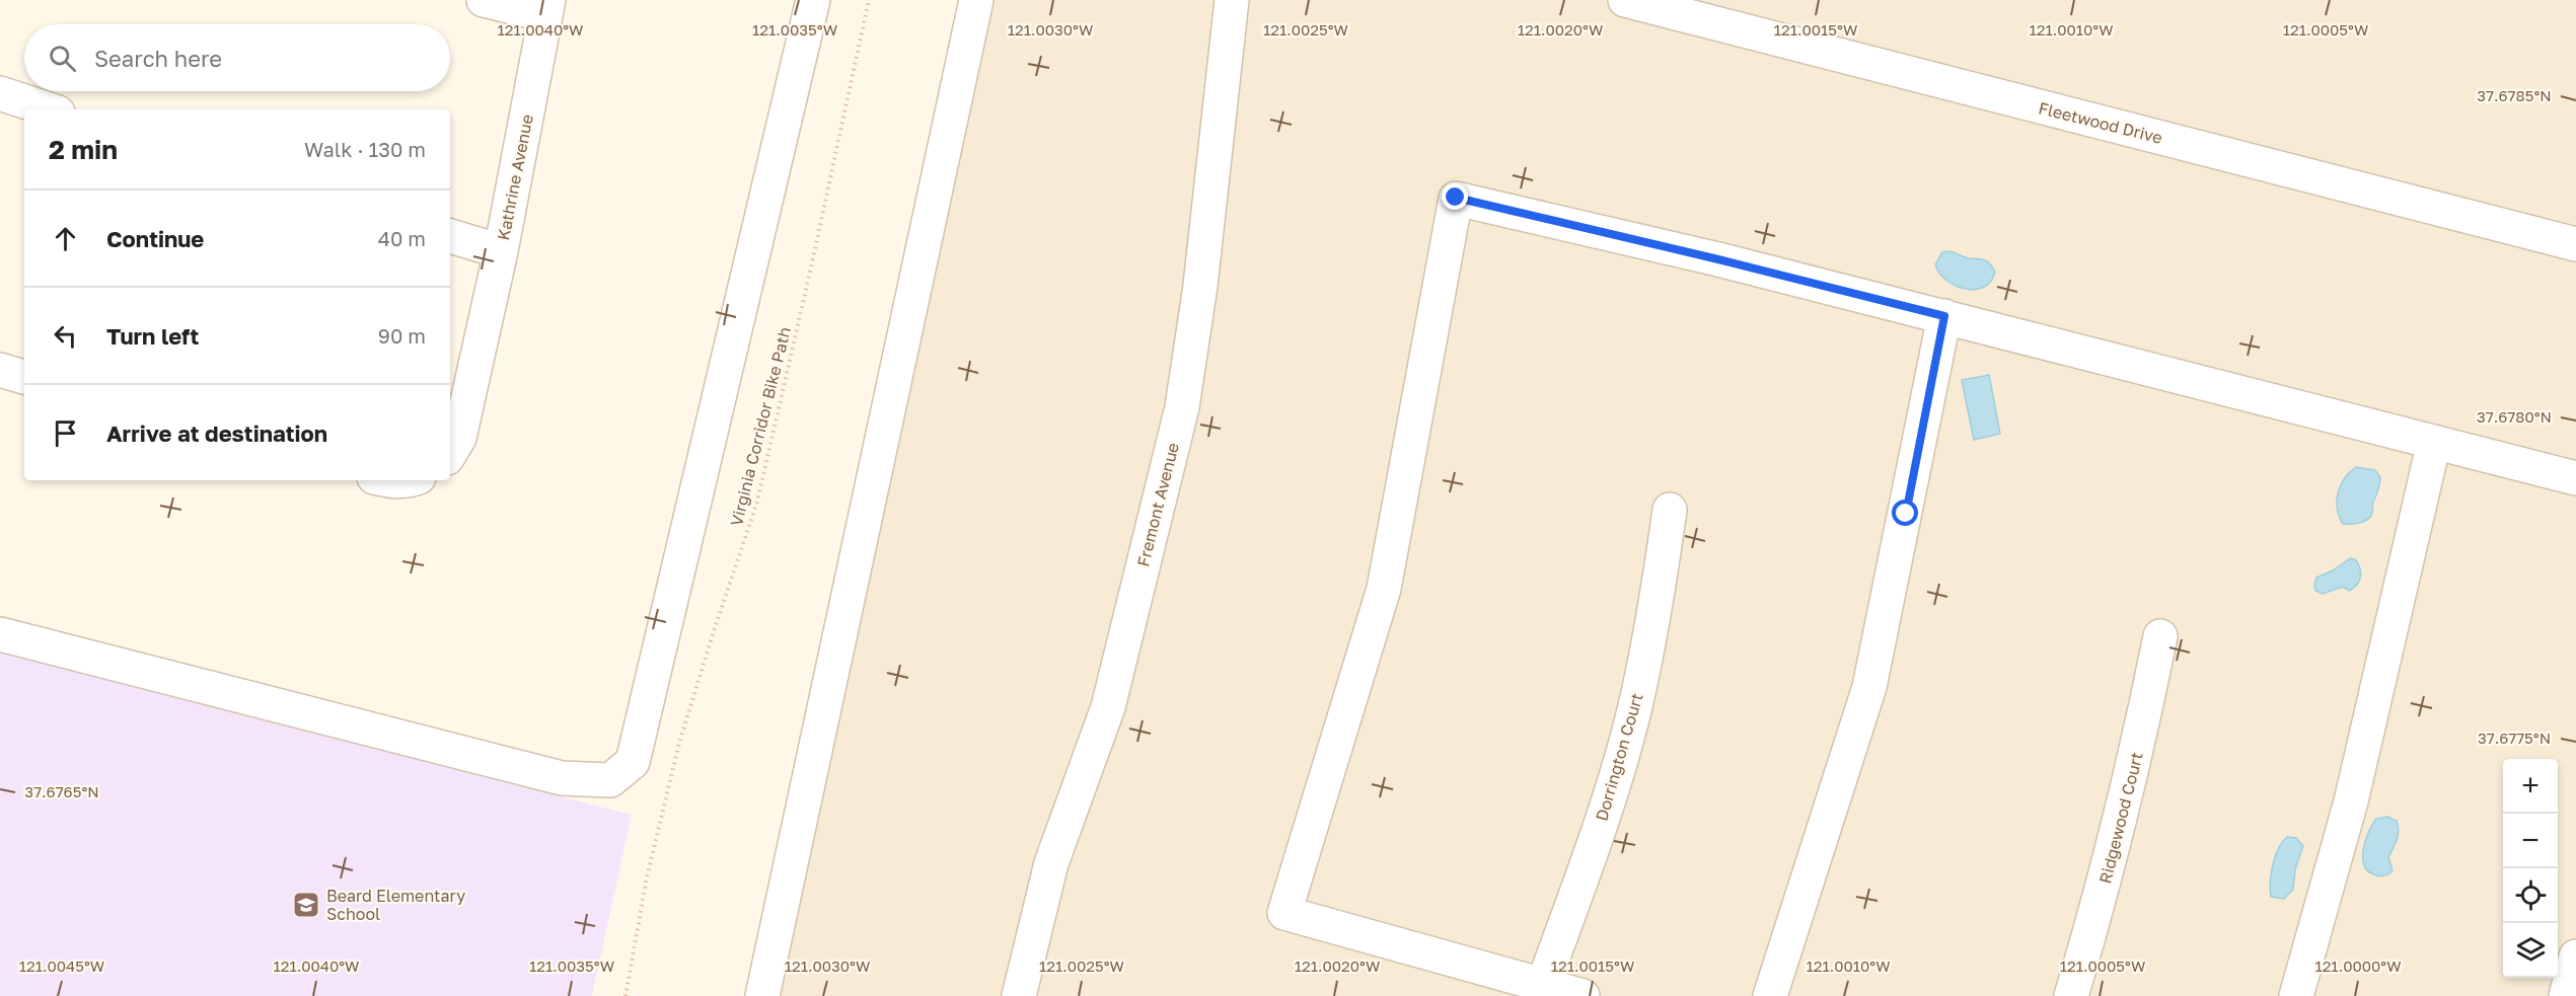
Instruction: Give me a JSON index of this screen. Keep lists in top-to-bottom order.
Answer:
{
  "streets": {
    "street": [
      "Fleetwood Drive",
      "Kathrine Avenue",
      "Fremont Avenue",
      "Dorrington Court",
      "Ridgewood Court"
    ],
    "path": ["Virginia Corridor Bike Path"]
  },
  "places": {
    "school or university": ["Beard Elementary School"]
  },
  "page": {
    "search": "Search here",
    "heading": ["2 min", "Walk · 130 m"],
    "list": [
      ["Continue", "40 m"],
      ["Turn left", "90 m"],
      "Arrive at destination"
    ],
    "map_buttons": ["+", "−"]
  },
  "coordinates": [
    "121.0040°W",
    "121.0035°W",
    "121.0030°W",
    "121.0025°W",
    "121.0020°W",
    "121.0015°W",
    "121.0010°W",
    "121.0005°W",
    "37.6785°N",
    "37.6780°N",
    "37.6775°N",
    "37.6765°N",
    "121.0045°W",
    "121.0000°W"
  ]
}
